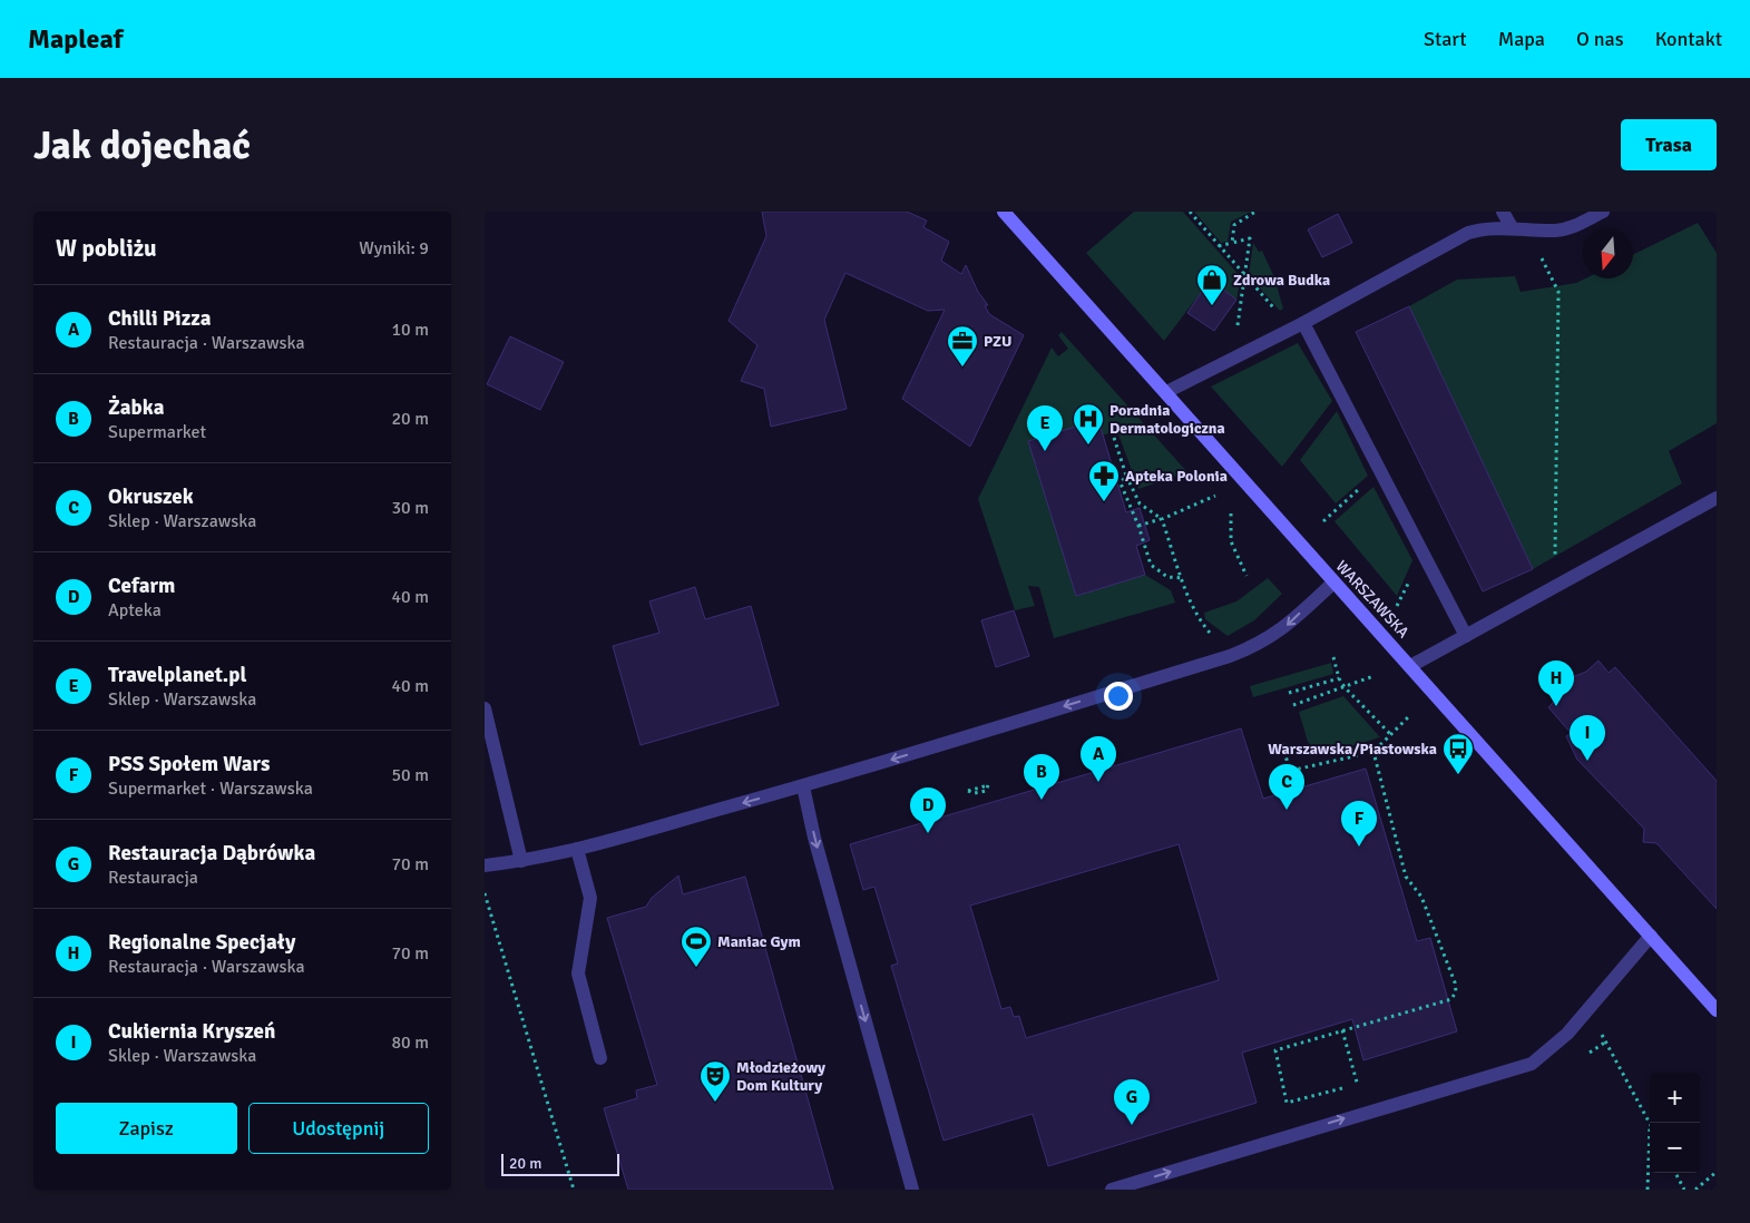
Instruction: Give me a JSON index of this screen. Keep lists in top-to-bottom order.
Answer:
{
  "streets": {
    "street": ["WARSZAWSKA"]
  },
  "places": {
    "shop": ["Zdrowa Budka"],
    "office": ["PZU"],
    "hospital": ["Poradnia Dermatologiczna"],
    "pharmacy": ["Apteka Polonia"],
    "bus stop": ["Warszawska/Piastowska"],
    "sports": ["Maniac Gym"],
    "theatre": ["Młodzieżowy Dom Kultury"]
  },
  "scale_bar": "20 m",
  "north": "bottom",
  "page": {
    "header": "Mapleaf",
    "nav": [
      "Start",
      "Mapa",
      "O nas",
      "Kontakt"
    ],
    "buttons": [
      "Trasa",
      ["Zapisz", "Udostępnij"]
    ],
    "title": "Jak dojechać",
    "heading": ["W pobliżu", "Wyniki: 9"],
    "list": [
      {
        "mark": "A",
        "name": "Chilli Pizza",
        "note": "Restauracja · Warszawska",
        "value": "10 m"
      },
      {
        "mark": "B",
        "name": "Żabka",
        "note": "Supermarket",
        "value": "20 m"
      },
      {
        "mark": "C",
        "name": "Okruszek",
        "note": "Sklep · Warszawska",
        "value": "30 m"
      },
      {
        "mark": "D",
        "name": "Cefarm",
        "note": "Apteka",
        "value": "40 m"
      },
      {
        "mark": "E",
        "name": "Travelplanet.pl",
        "note": "Sklep · Warszawska",
        "value": "40 m"
      },
      {
        "mark": "F",
        "name": "PSS Społem Wars",
        "note": "Supermarket · Warszawska",
        "value": "50 m"
      },
      {
        "mark": "G",
        "name": "Restauracja Dąbrówka",
        "note": "Restauracja",
        "value": "70 m"
      },
      {
        "mark": "H",
        "name": "Regionalne Specjały",
        "note": "Restauracja · Warszawska",
        "value": "70 m"
      },
      {
        "mark": "I",
        "name": "Cukiernia Kryszeń",
        "note": "Sklep · Warszawska",
        "value": "80 m"
      }
    ],
    "pins": [
      "E",
      "H",
      "I",
      "A",
      "B",
      "C",
      "D",
      "F",
      "G"
    ],
    "map_buttons": ["+", "−"],
    "scale": "20 m"
  }
}
